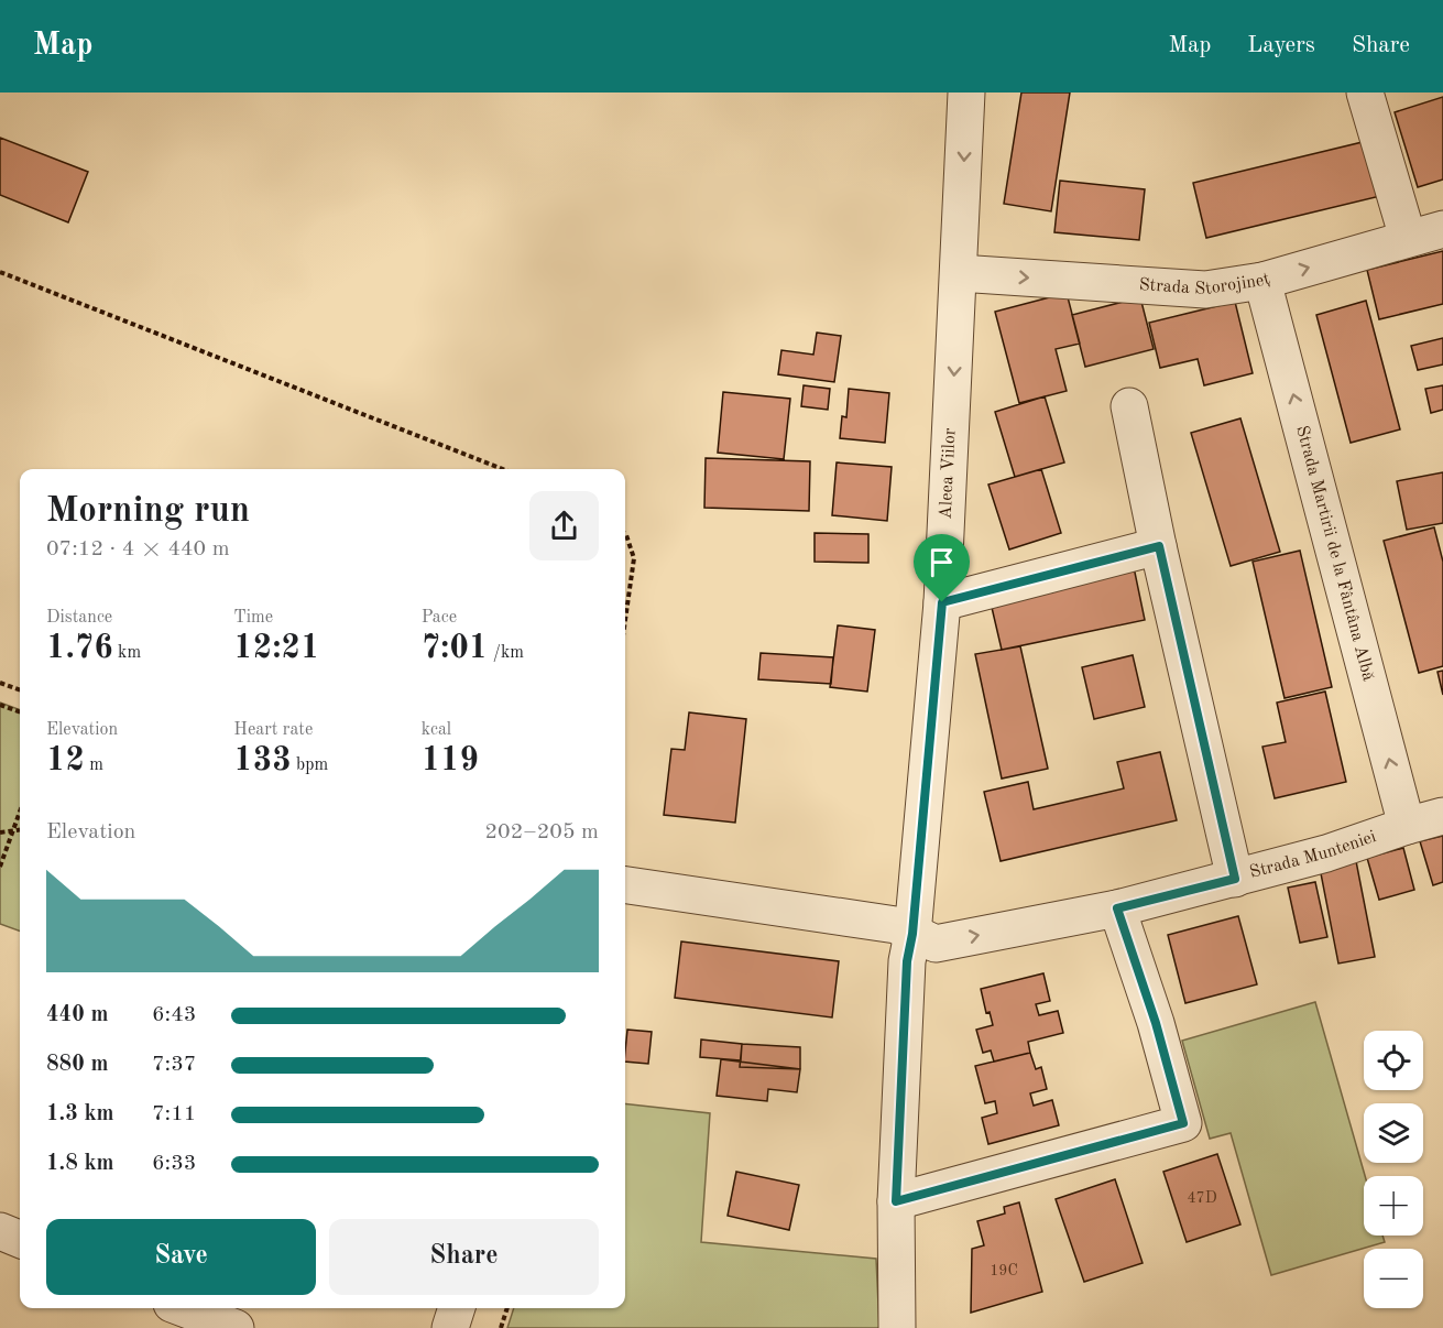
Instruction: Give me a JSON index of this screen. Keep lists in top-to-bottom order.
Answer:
{
  "streets": {
    "street": [
      "Strada Storojineț",
      "Aleea Viilor",
      "Strada Martirii de la Fântâna Albă",
      "Strada Munteniei"
    ]
  },
  "crossings": [
    ["Strada Storojineț", "Aleea Viilor"],
    ["Strada Storojineț", "Strada Martirii de la Fântâna Albă"],
    ["Aleea Viilor", "Strada Munteniei"],
    ["Strada Martirii de la Fântâna Albă", "Strada Munteniei"]
  ],
  "house_numbers": ["47D", "19C"],
  "page": {
    "header": "Map",
    "nav": ["Map", "Layers", "Share"],
    "heading": ["Morning run", "07:12 · 4 × 440 m"],
    "stats": [
      ["Distance", "1.76 km"],
      ["Time", "12:21"],
      ["Pace", "7:01 /km"],
      ["Elevation", "12 m"],
      ["Heart rate", "133 bpm"],
      ["kcal", "119"]
    ],
    "chart": ["Elevation", "202–205 m"],
    "list": [
      {
        "name": "440 m",
        "note": "6:43"
      },
      {
        "name": "880 m",
        "note": "7:37"
      },
      {
        "name": "1.3 km",
        "note": "7:11"
      },
      {
        "name": "1.8 km",
        "note": "6:33"
      }
    ],
    "map_buttons": ["+", "−"],
    "buttons": ["Save", "Share"]
  }
}
